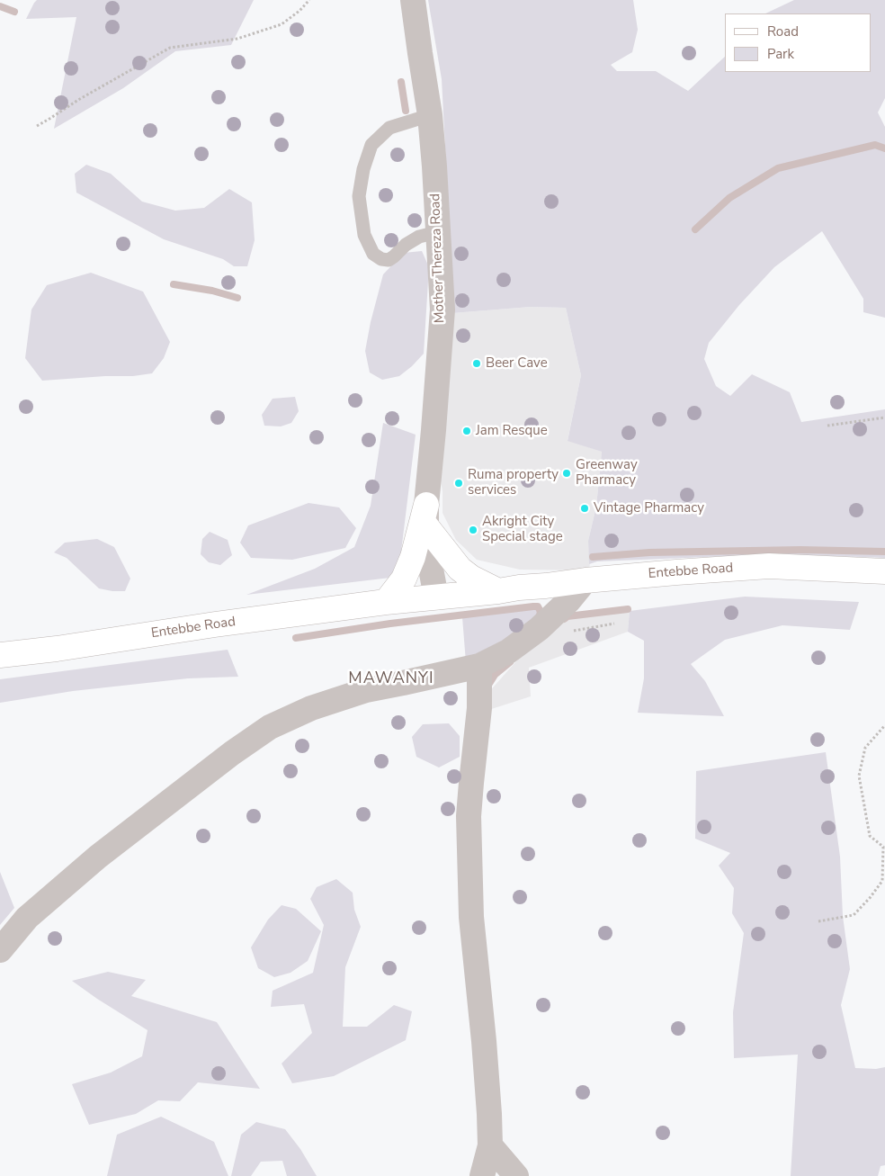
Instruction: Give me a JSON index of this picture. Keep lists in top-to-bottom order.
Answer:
{
  "streets": {
    "main road": ["Entebbe Road"],
    "street": ["Mother Thereza Road"]
  },
  "crossings": [
    ["Mother Thereza Road", "Entebbe Road"]
  ],
  "districts": ["MAWANYI"],
  "places": [
    "Beer Cave",
    "Jam Resque",
    "Greenway Pharmacy",
    "Ruma property services",
    "Vintage Pharmacy",
    "Akright City Special stage"
  ],
  "legend": ["Road", "Park"]
}
